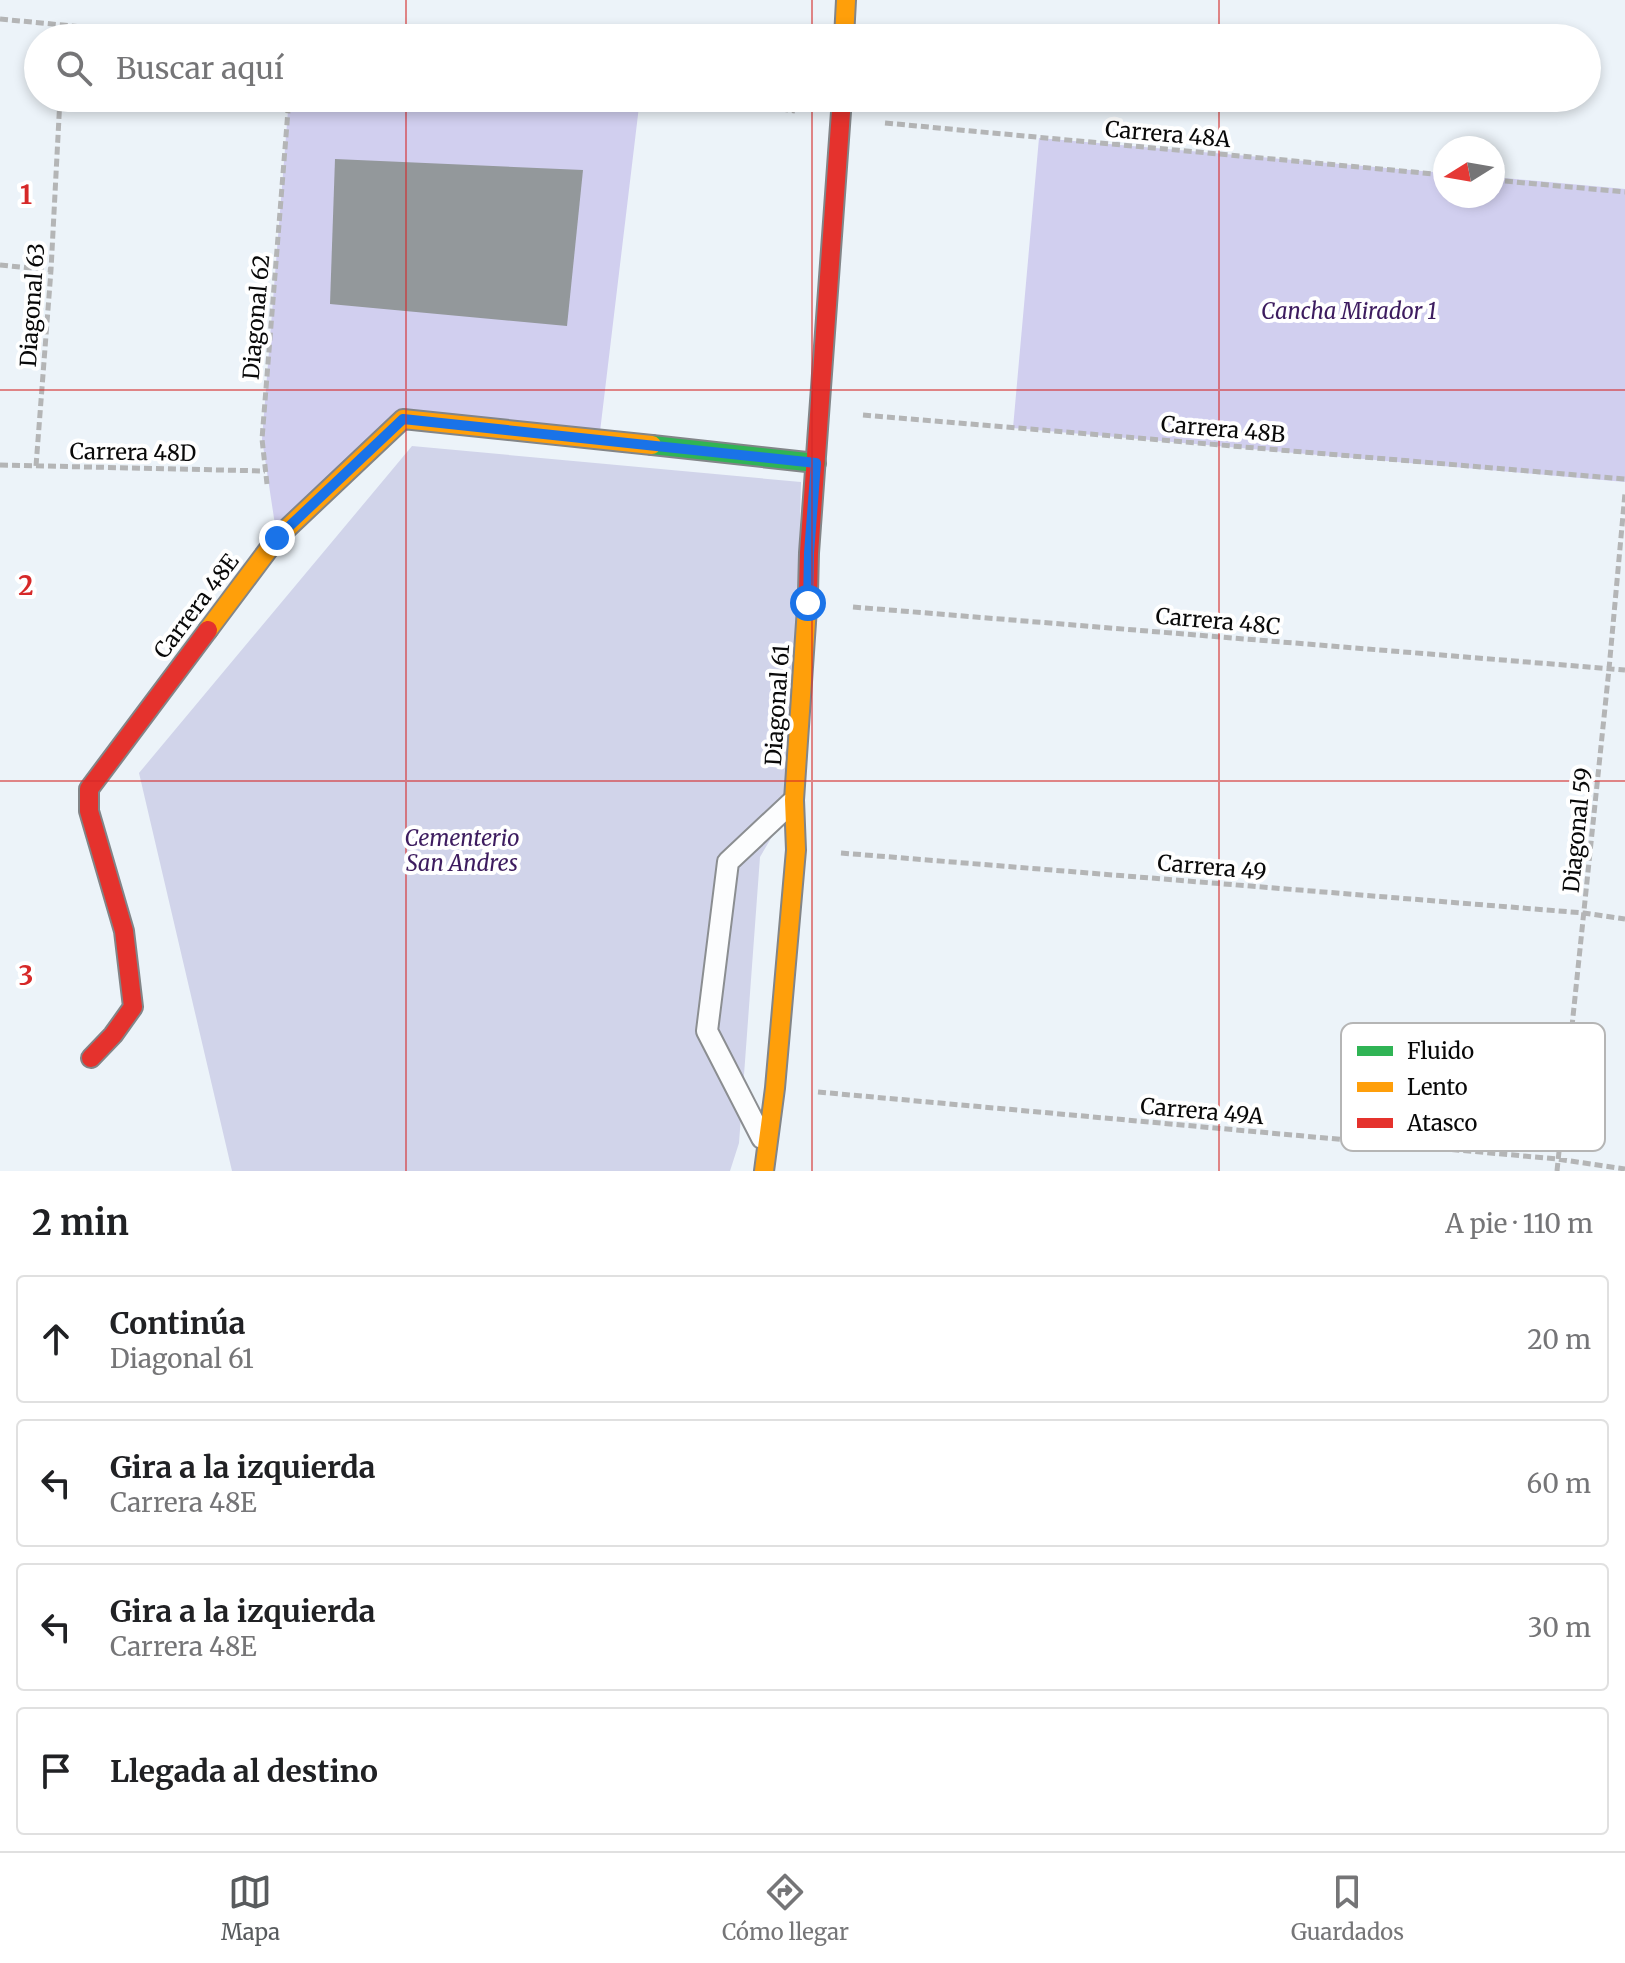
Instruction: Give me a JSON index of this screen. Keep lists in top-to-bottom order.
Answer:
{
  "streets": {
    "street": ["Carrera 48E", "Diagonal 61"],
    "path": [
      "Carrera 48A",
      "Diagonal 63",
      "Diagonal 62",
      "Carrera 48B",
      "Carrera 48D",
      "Carrera 48C",
      "Diagonal 59",
      "Carrera 49",
      "Carrera 49A"
    ]
  },
  "crossings": [
    ["Carrera 48A", "Diagonal 61"],
    ["Diagonal 63", "Carrera 48D"],
    ["Diagonal 62", "Carrera 48D"],
    ["Diagonal 62", "Carrera 48E"],
    ["Carrera 48B", "Diagonal 61"],
    ["Carrera 48E", "Diagonal 61"],
    ["Carrera 48C", "Diagonal 61"],
    ["Carrera 48C", "Diagonal 59"],
    ["Diagonal 61", "Carrera 49"],
    ["Diagonal 61", "Carrera 49A"],
    ["Diagonal 59", "Carrera 49"],
    ["Diagonal 59", "Carrera 49A"]
  ],
  "parks": ["Cancha Mirador 1", "Cementerio San Andres"],
  "legend": ["Fluido", "Lento", "Atasco"],
  "north": "left",
  "page": {
    "search": "Buscar aquí",
    "heading": ["2 min", "A pie · 110 m"],
    "list": [
      ["Continúa", "Diagonal 61", "20 m"],
      ["Gira a la izquierda", "Carrera 48E", "60 m"],
      ["Gira a la izquierda", "Carrera 48E", "30 m"],
      "Llegada al destino"
    ],
    "nav": ["Mapa", "Cómo llegar", "Guardados"]
  },
  "grid": {
    "rows": ["1", "2", "3"]
  }
}
